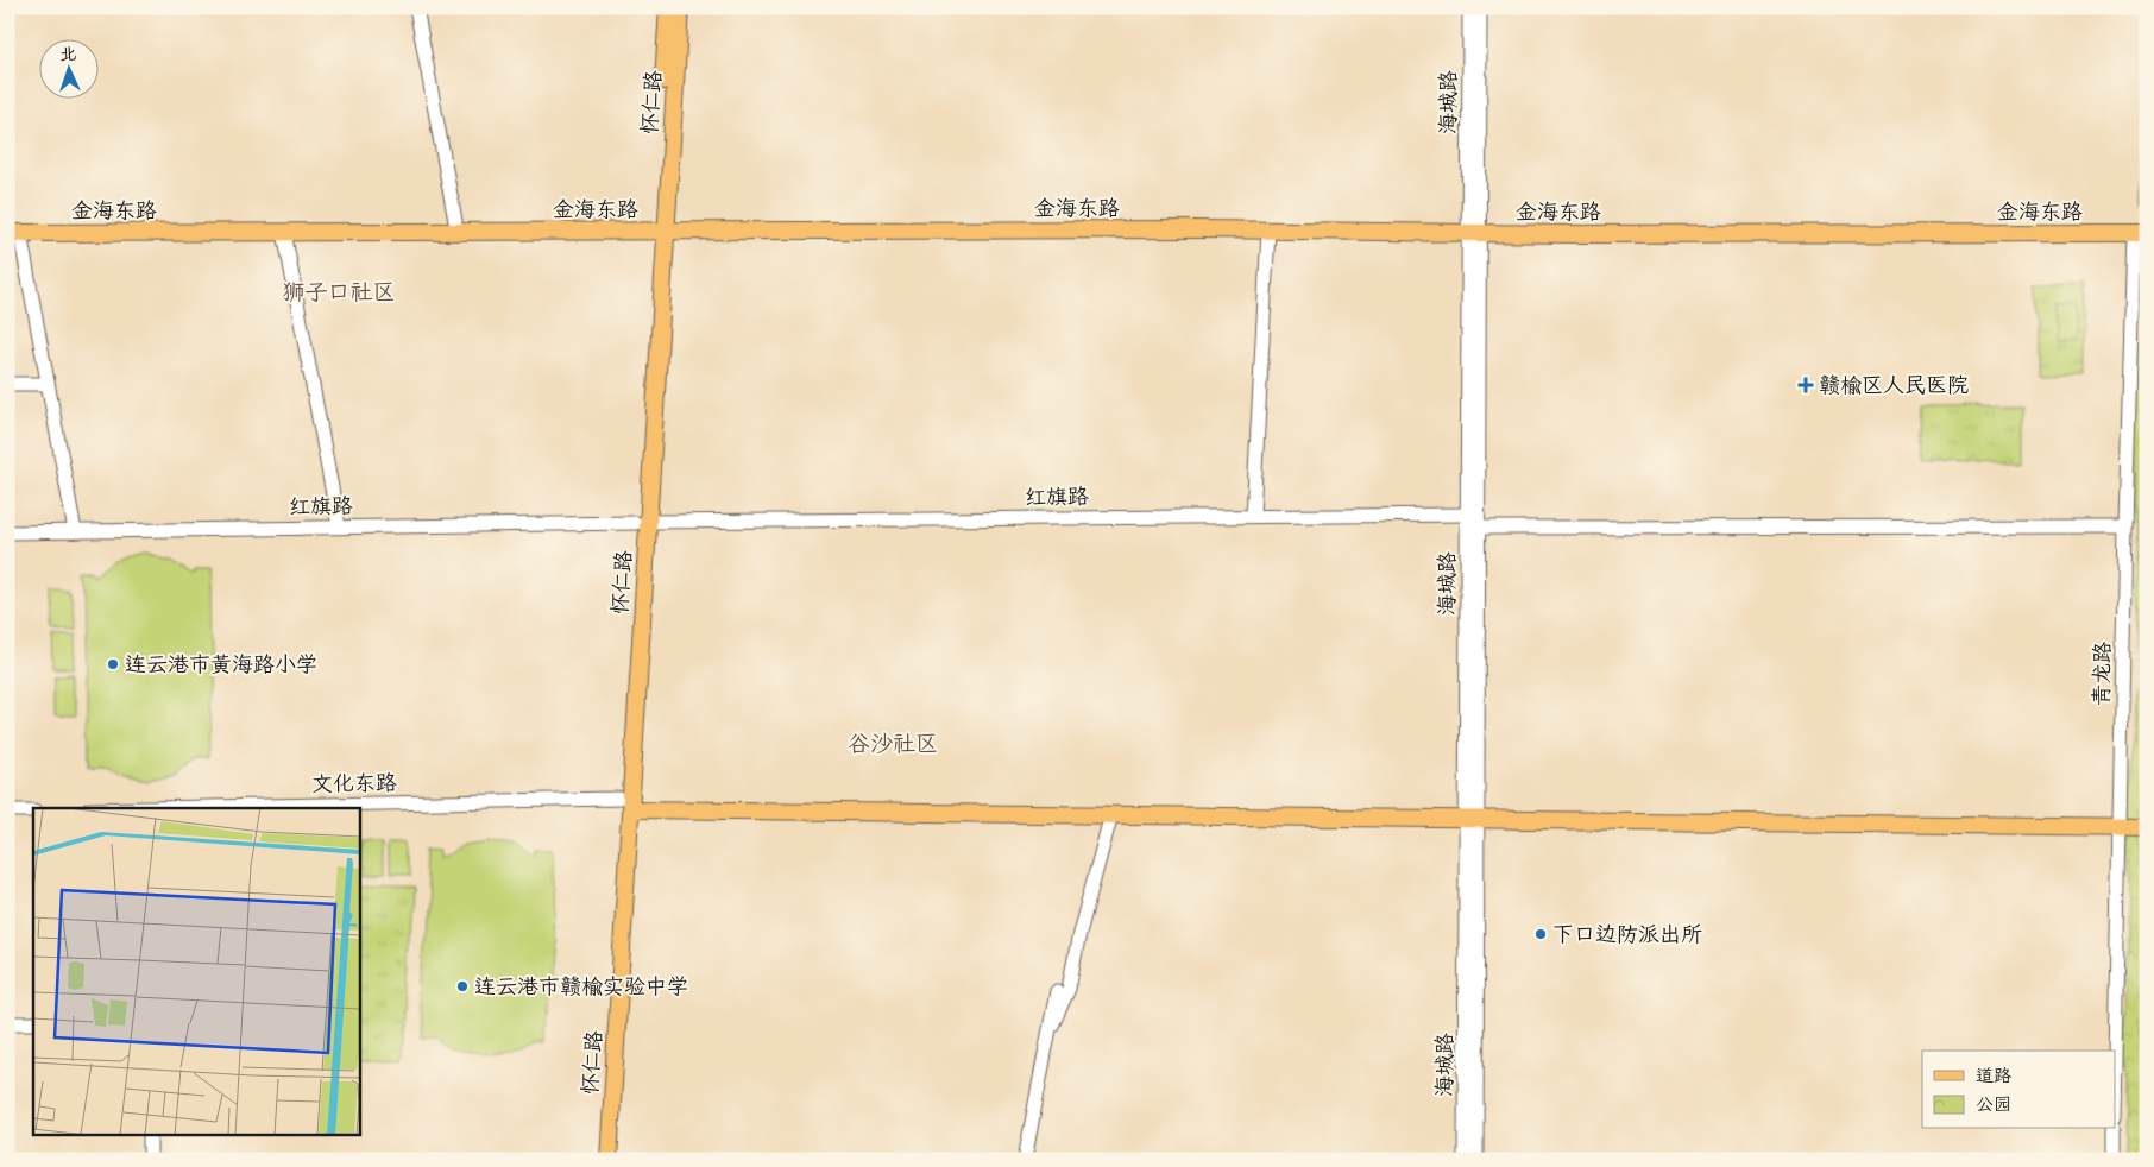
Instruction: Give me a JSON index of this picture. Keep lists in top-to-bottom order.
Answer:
{
  "streets": {
    "main road": ["怀仁路", "金海东路"],
    "street": [
      "海城路",
      "红旗路",
      "青龙路",
      "文化东路"
    ]
  },
  "crossings": [
    ["怀仁路", "金海东路"],
    ["怀仁路", "红旗路"],
    ["怀仁路", "文化东路"],
    ["海城路", "金海东路"],
    ["海城路", "红旗路"],
    ["金海东路", "青龙路"]
  ],
  "districts": ["狮子口社区", "谷沙社区"],
  "places": {
    "health": ["赣榆区人民医院"],
    "other": ["连云港市黄海路小学", "下口边防派出所", "连云港市赣榆实验中学"]
  },
  "legend": ["道路", "公园"],
  "north": "top"
}
